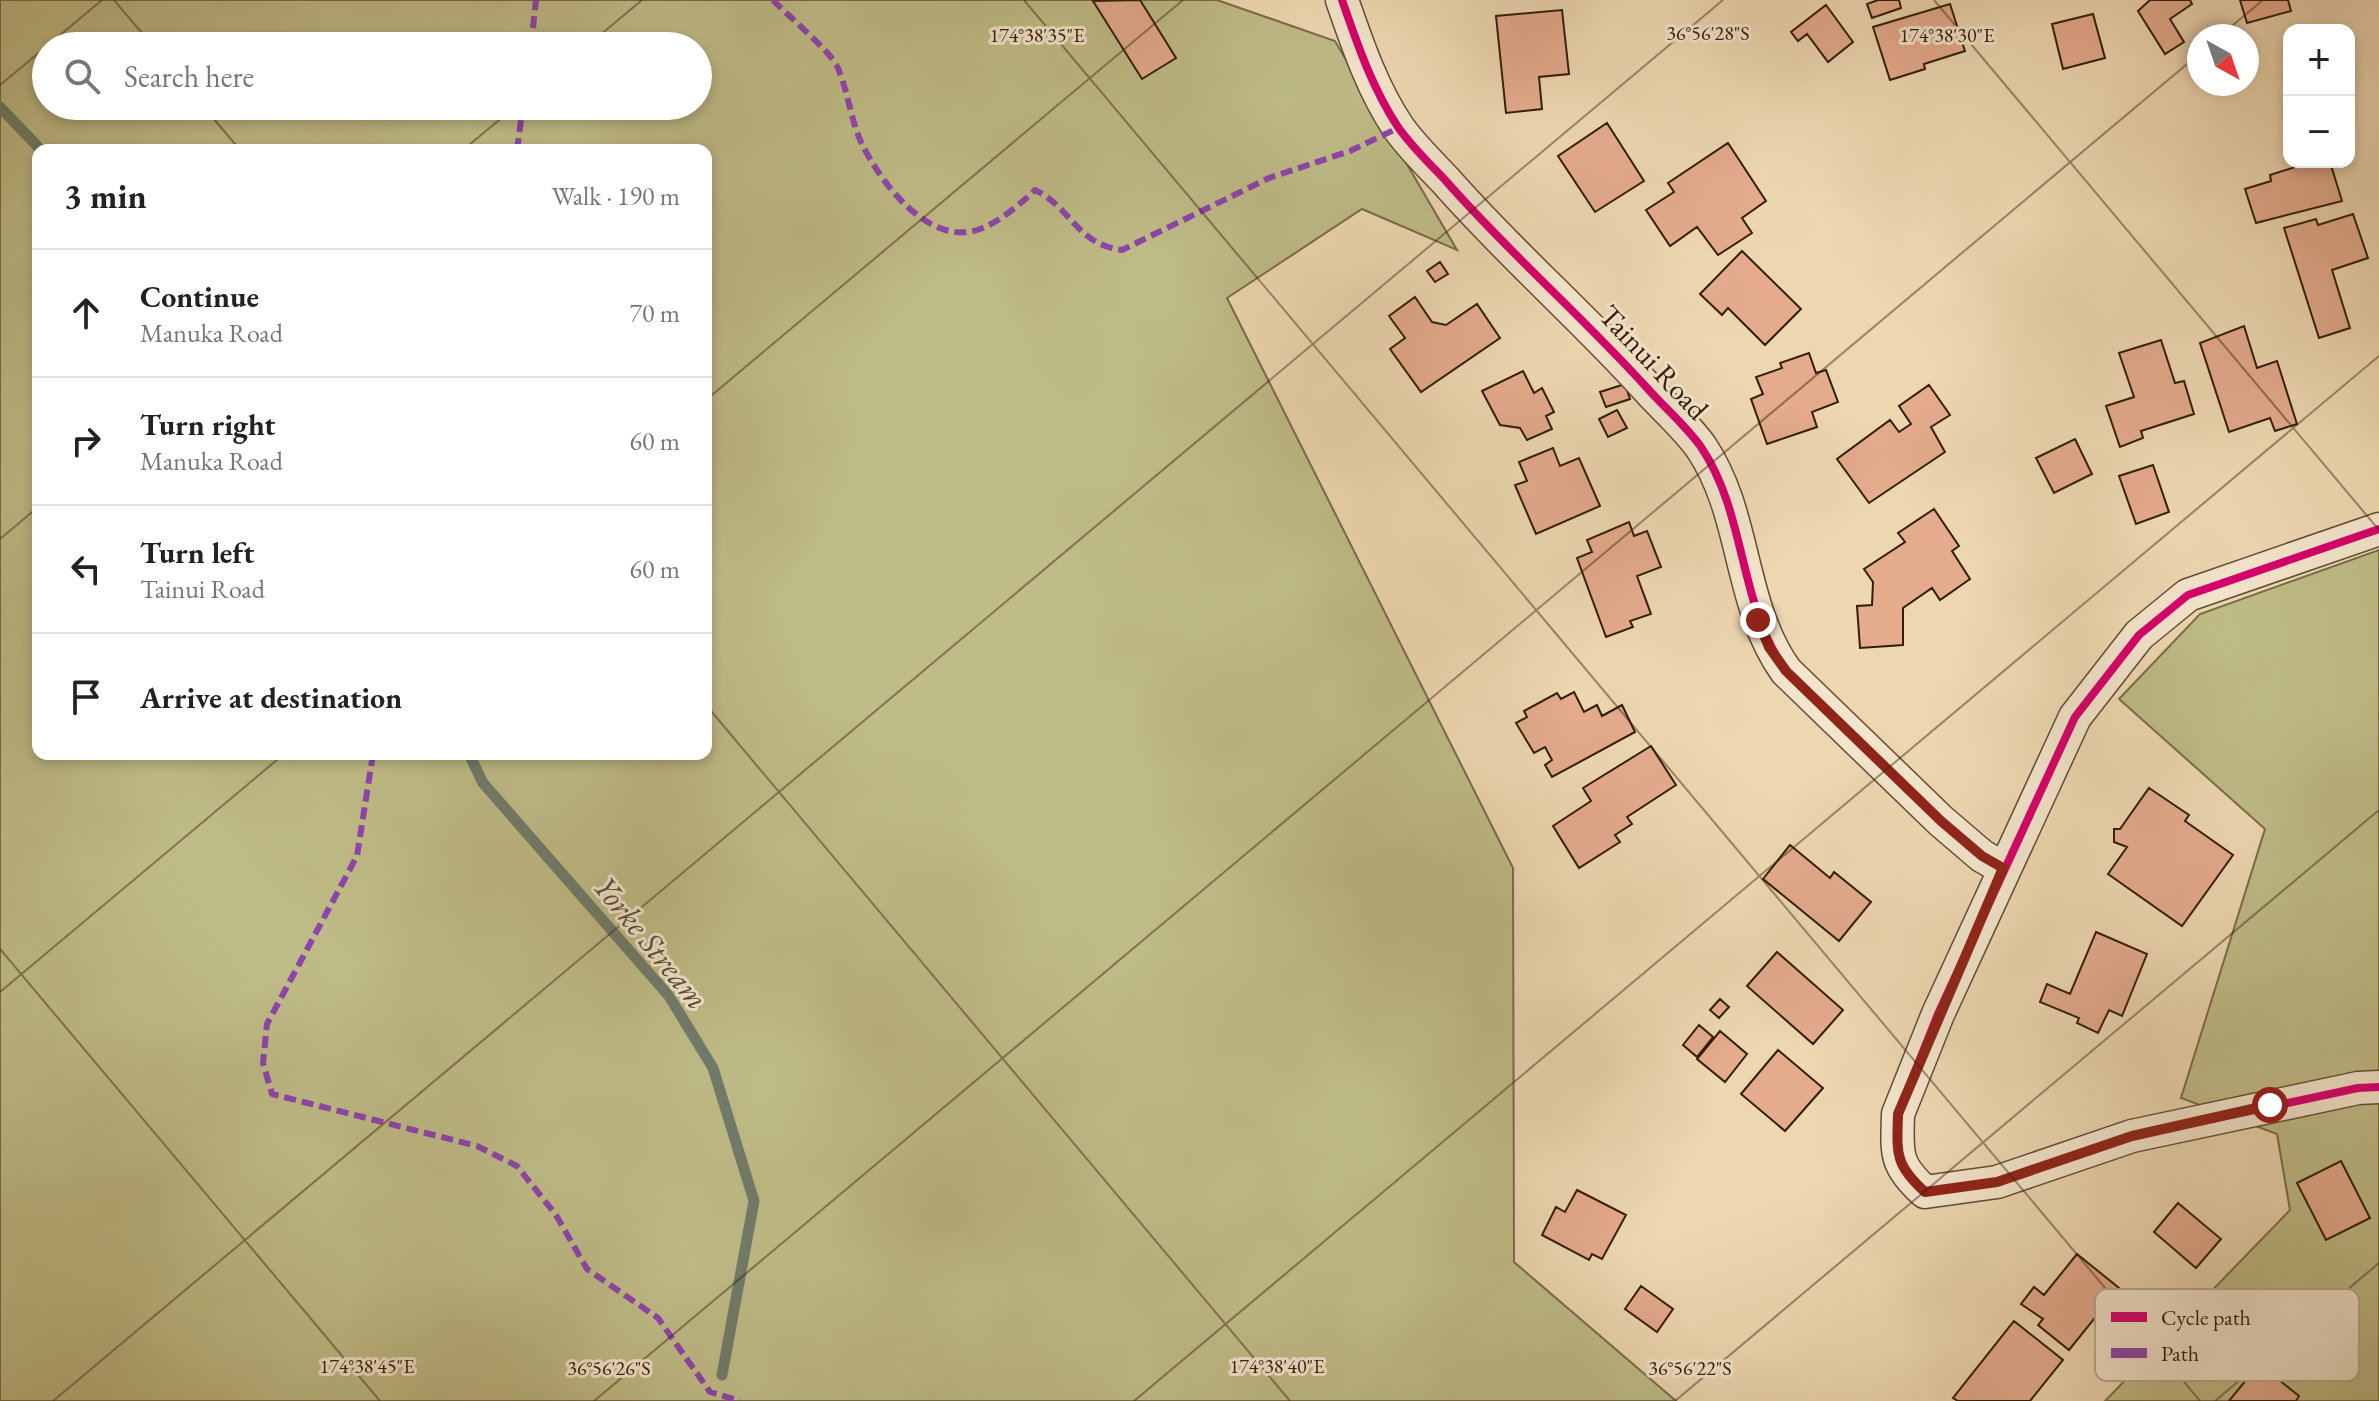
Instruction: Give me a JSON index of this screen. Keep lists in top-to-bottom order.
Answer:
{
  "streets": {
    "street": ["Tainui Road"]
  },
  "water": ["Yorke Stream"],
  "legend": ["Cycle path", "Path"],
  "north": "bottom right",
  "page": {
    "map_buttons": ["+", "−"],
    "search": "Search here",
    "heading": ["3 min", "Walk · 190 m"],
    "list": [
      ["Continue", "Manuka Road", "70 m"],
      ["Turn right", "Manuka Road", "60 m"],
      ["Turn left", "Tainui Road", "60 m"],
      "Arrive at destination"
    ]
  },
  "coordinates": [
    "36°56'28\"S",
    "174°38'35\"E",
    "174°38'30\"E",
    "174°38'45\"E",
    "174°38'40\"E",
    "36°56'26\"S",
    "36°56'22\"S"
  ]
}
